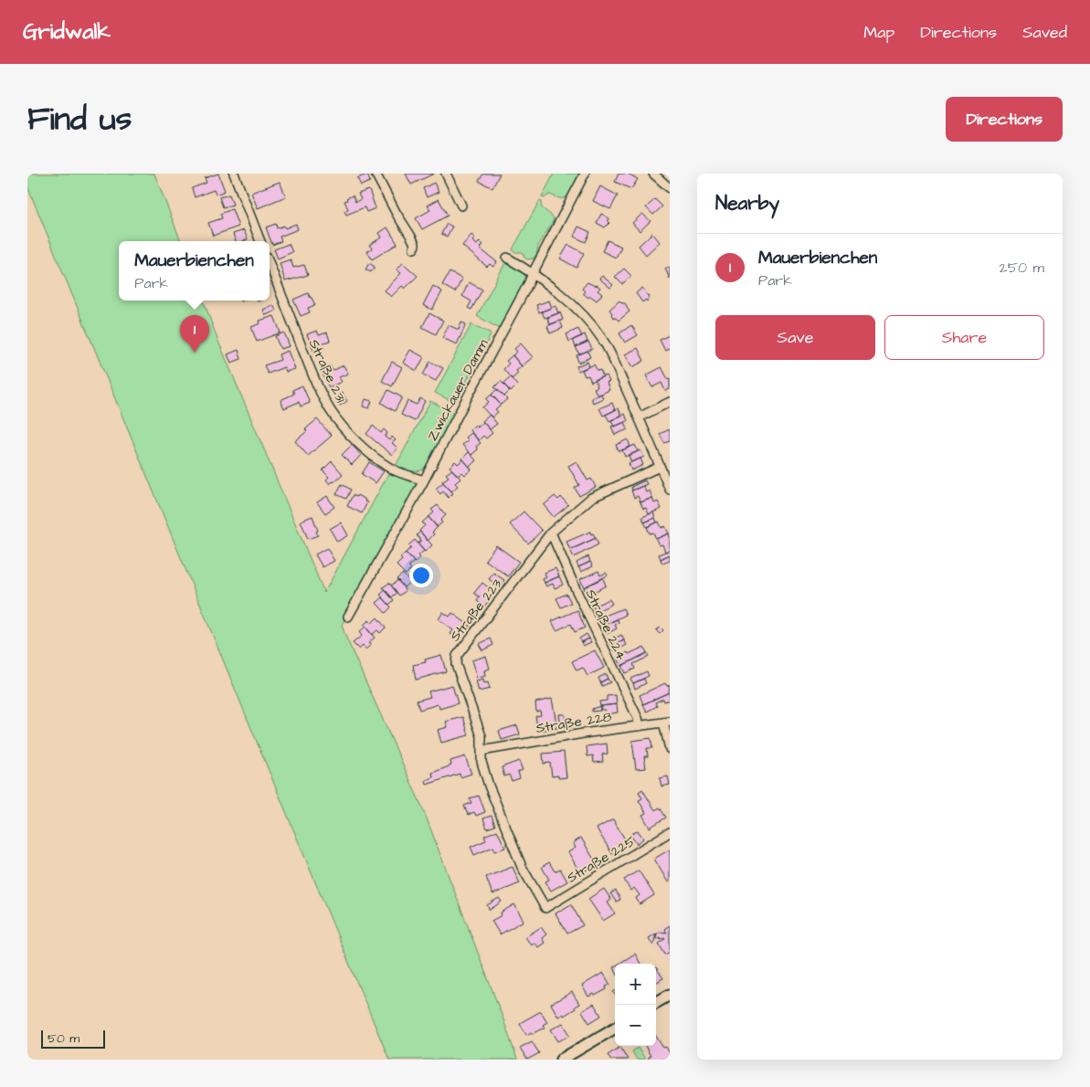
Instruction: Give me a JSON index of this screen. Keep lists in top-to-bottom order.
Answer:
{
  "streets": {
    "street": [
      "Straße 231",
      "Zwickauer Damm",
      "Straße 223",
      "Straße 224",
      "Straße 228",
      "Straße 225"
    ]
  },
  "crossings": [
    ["Straße 231", "Zwickauer Damm"],
    ["Straße 223", "Straße 224"],
    ["Straße 223", "Straße 228"],
    ["Straße 223", "Straße 225"],
    ["Straße 224", "Straße 228"]
  ],
  "scale_bar": "50 m",
  "page": {
    "header": "Gridwalk",
    "nav": ["Map", "Directions", "Saved"],
    "title": "Find us",
    "buttons": [
      "Directions",
      ["Save", "Share"]
    ],
    "heading": "Nearby",
    "list": [
      {
        "mark": "1",
        "name": "Mauerbienchen",
        "note": "Park",
        "value": "250 m"
      }
    ],
    "popup": ["Mauerbienchen", "Park"],
    "pins": "1",
    "map_buttons": ["+", "−"],
    "scale": "50 m"
  }
}
